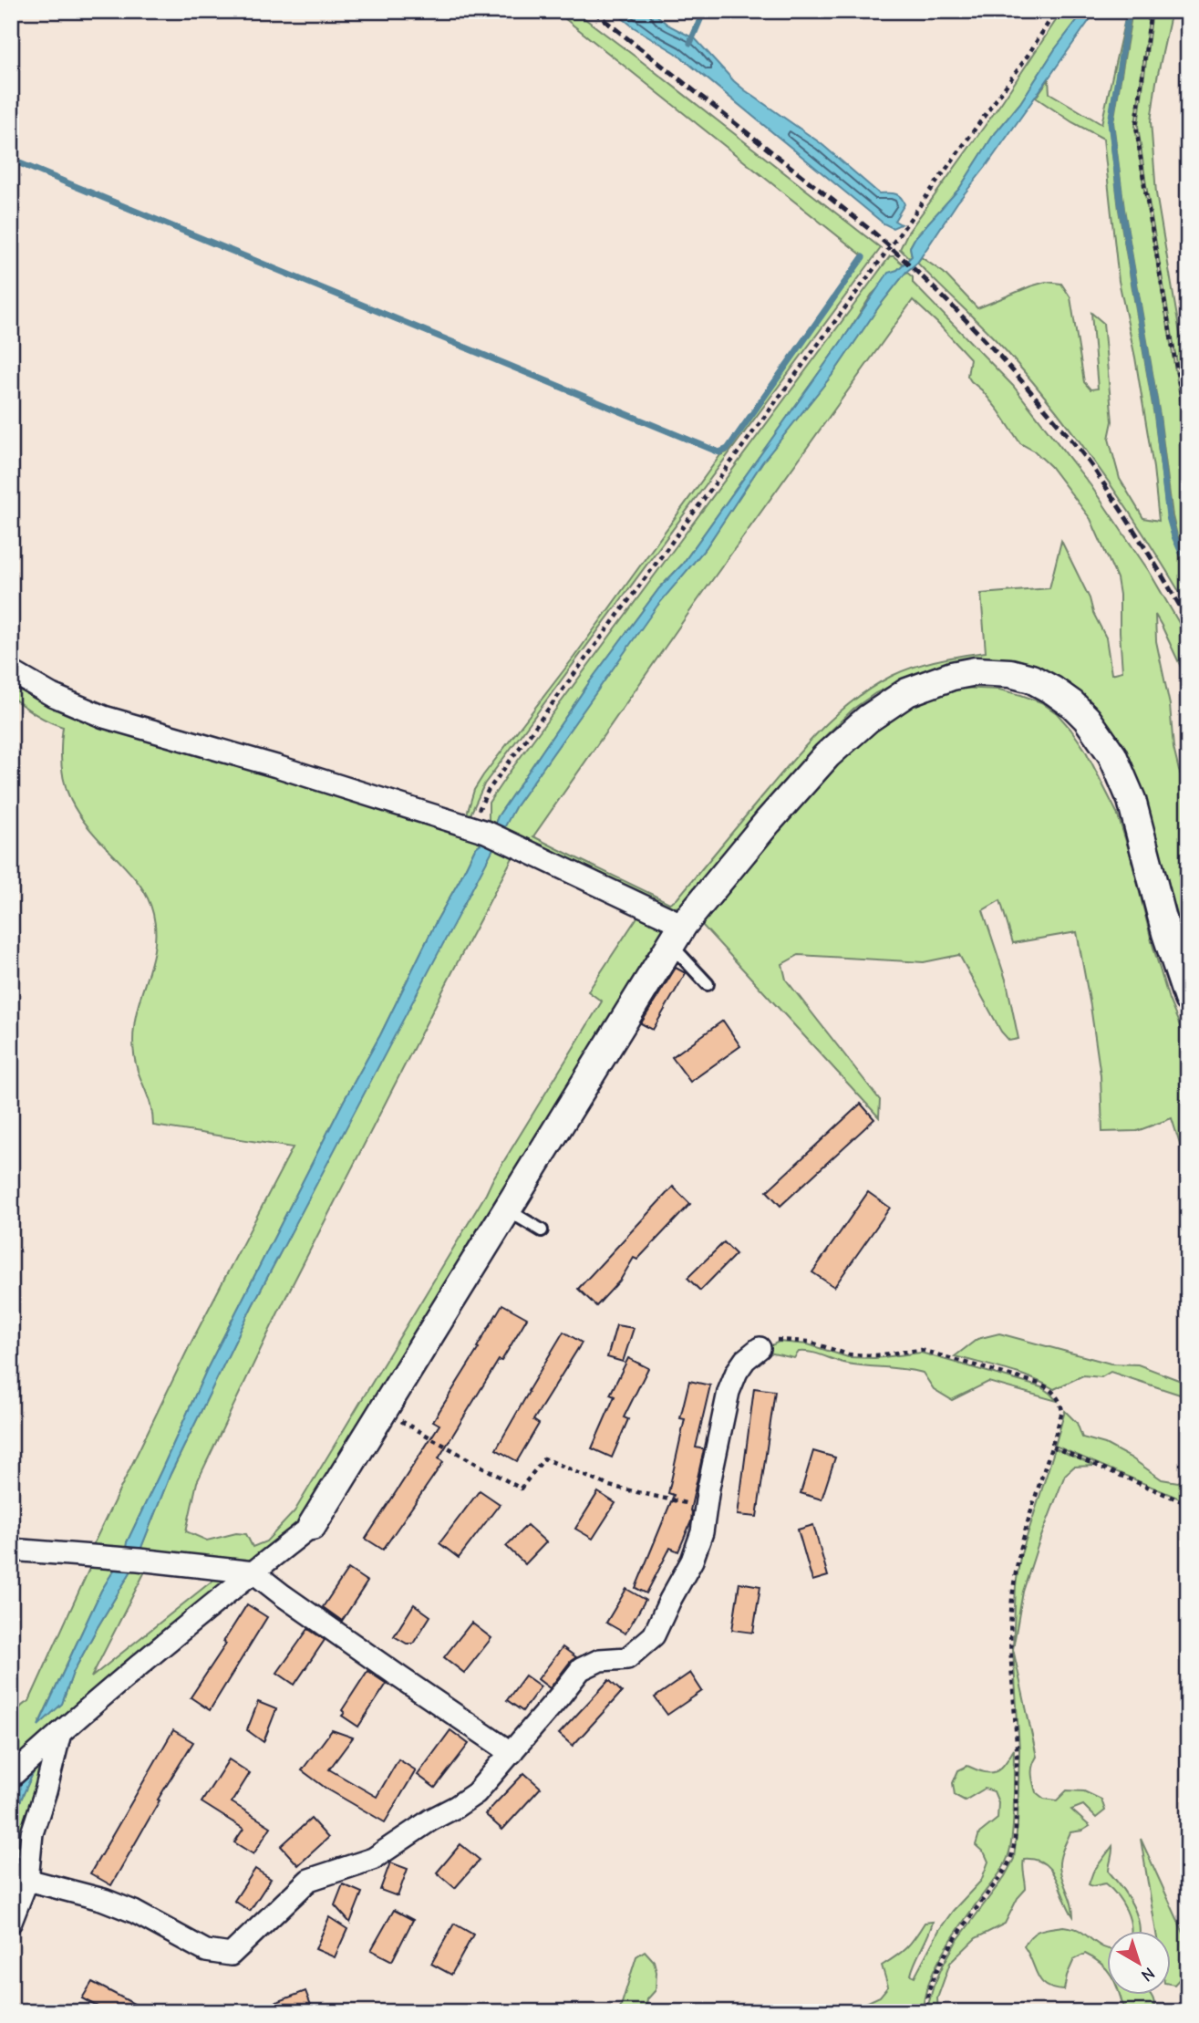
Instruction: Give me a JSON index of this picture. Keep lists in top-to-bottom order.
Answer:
{
  "north": "bottom right"
}
